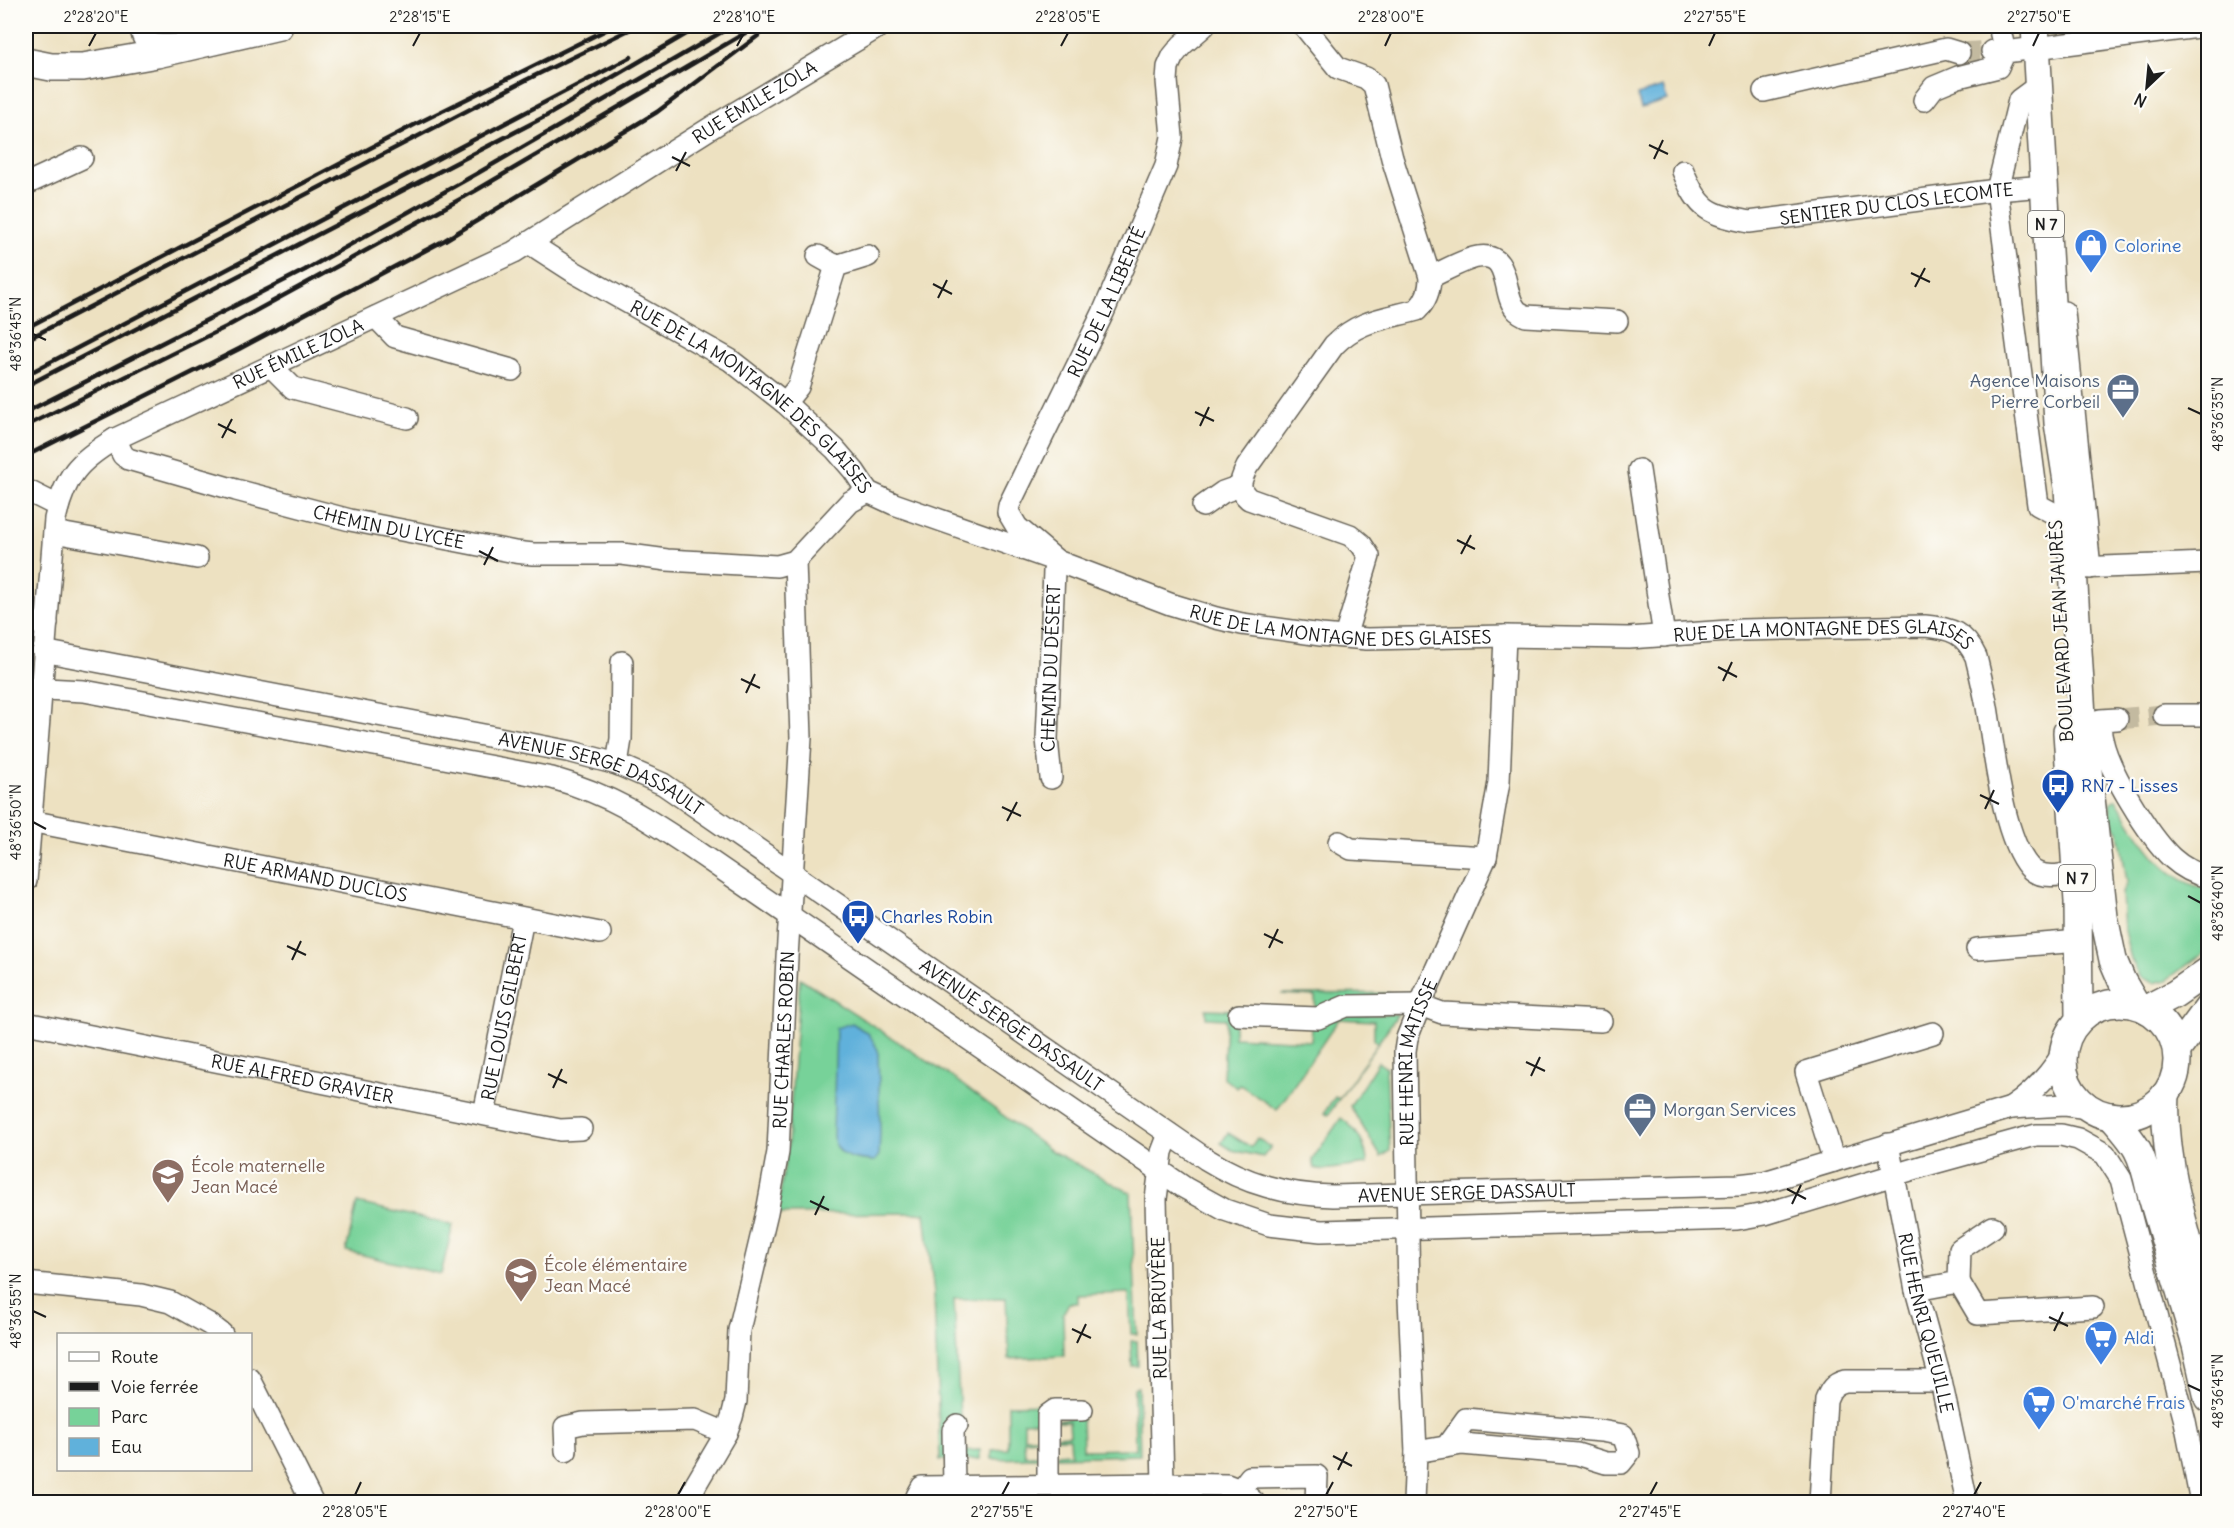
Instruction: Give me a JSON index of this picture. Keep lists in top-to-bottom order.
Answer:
{
  "streets": {
    "main road": ["N 7", "BOULEVARD JEAN JAURÈS"],
    "street": [
      "RUE ÉMILE ZOLA",
      "SENTIER DU CLOS LECOMTE",
      "RUE DE LA LIBERTÉ",
      "RUE DE LA MONTAGNE DES GLAISES",
      "CHEMIN DU LYCÉE",
      "CHEMIN DU DÉSERT",
      "AVENUE SERGE DASSAULT",
      "RUE ARMAND DUCLOS",
      "RUE LOUIS GILBERT",
      "RUE CHARLES ROBIN",
      "RUE HENRI MATISSE",
      "RUE ALFRED GRAVIER",
      "RUE LA BRUYÈRE",
      "RUE HENRI QUEUILLE"
    ]
  },
  "crossings": [
    ["RUE ÉMILE ZOLA", "RUE DE LA MONTAGNE DES GLAISES"],
    ["RUE ÉMILE ZOLA", "CHEMIN DU LYCÉE"],
    ["RUE ÉMILE ZOLA", "AVENUE SERGE DASSAULT"],
    ["RUE ÉMILE ZOLA", "RUE ARMAND DUCLOS"],
    ["SENTIER DU CLOS LECOMTE", "BOULEVARD JEAN JAURÈS"],
    ["RUE DE LA LIBERTÉ", "RUE DE LA MONTAGNE DES GLAISES"],
    ["RUE DE LA LIBERTÉ", "CHEMIN DU DÉSERT"],
    ["RUE DE LA MONTAGNE DES GLAISES", "BOULEVARD JEAN JAURÈS"],
    ["RUE DE LA MONTAGNE DES GLAISES", "CHEMIN DU DÉSERT"],
    ["RUE DE LA MONTAGNE DES GLAISES", "RUE HENRI MATISSE"],
    ["CHEMIN DU LYCÉE", "RUE CHARLES ROBIN"],
    ["BOULEVARD JEAN JAURÈS", "AVENUE SERGE DASSAULT"],
    ["AVENUE SERGE DASSAULT", "RUE CHARLES ROBIN"],
    ["AVENUE SERGE DASSAULT", "RUE HENRI MATISSE"],
    ["AVENUE SERGE DASSAULT", "RUE LA BRUYÈRE"],
    ["AVENUE SERGE DASSAULT", "RUE HENRI QUEUILLE"],
    ["RUE ARMAND DUCLOS", "RUE LOUIS GILBERT"],
    ["RUE LOUIS GILBERT", "RUE ALFRED GRAVIER"]
  ],
  "places": {
    "shop": ["Colorine"],
    "office": ["Agence Maisons Pierre Corbeil", "Morgan Services"],
    "bus stop": ["RN7 - Lisses", "Charles Robin"],
    "school or university": ["École maternelle Jean Macé", "École élémentaire Jean Macé"],
    "supermarket": ["Aldi", "O'marché Frais"]
  },
  "legend": [
    "Route",
    "Voie ferrée",
    "Parc",
    "Eau"
  ],
  "north": "bottom left",
  "coordinates": [
    "2°28'20\"E",
    "2°28'15\"E",
    "2°28'10\"E",
    "2°28'05\"E",
    "2°28'00\"E",
    "2°27'55\"E",
    "2°27'50\"E",
    "48°36'45\"N",
    "48°36'35\"N",
    "48°36'50\"N",
    "48°36'40\"N",
    "48°36'55\"N",
    "2°27'45\"E",
    "2°27'40\"E"
  ]
}
